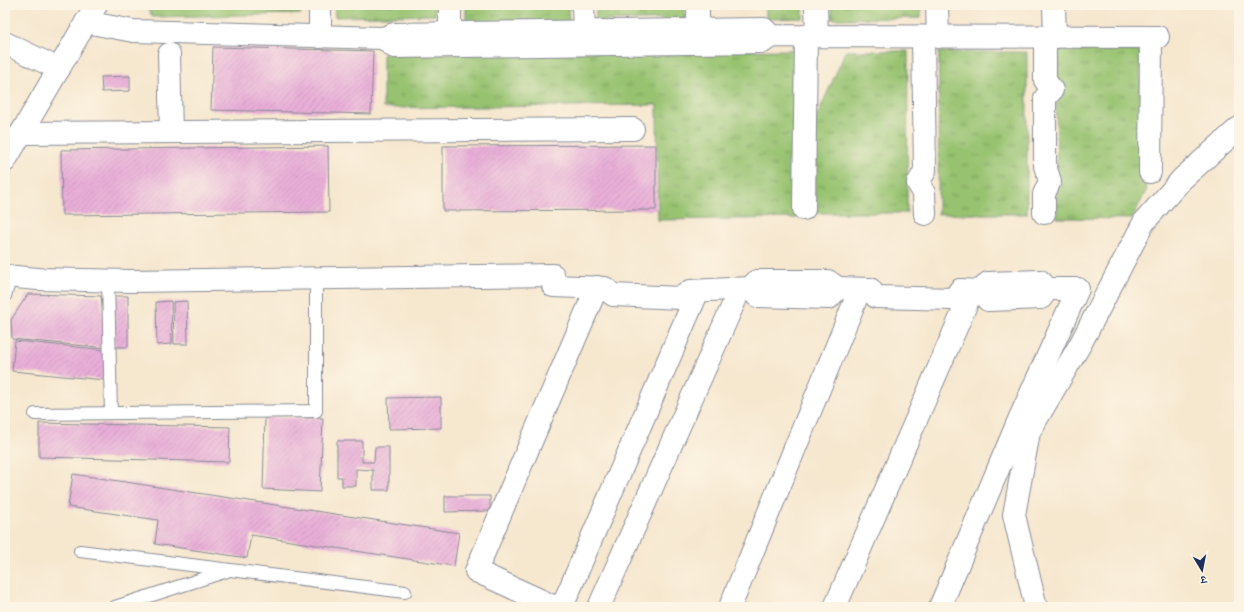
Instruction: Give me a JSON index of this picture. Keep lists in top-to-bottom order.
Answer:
{
  "north": "bottom"
}
